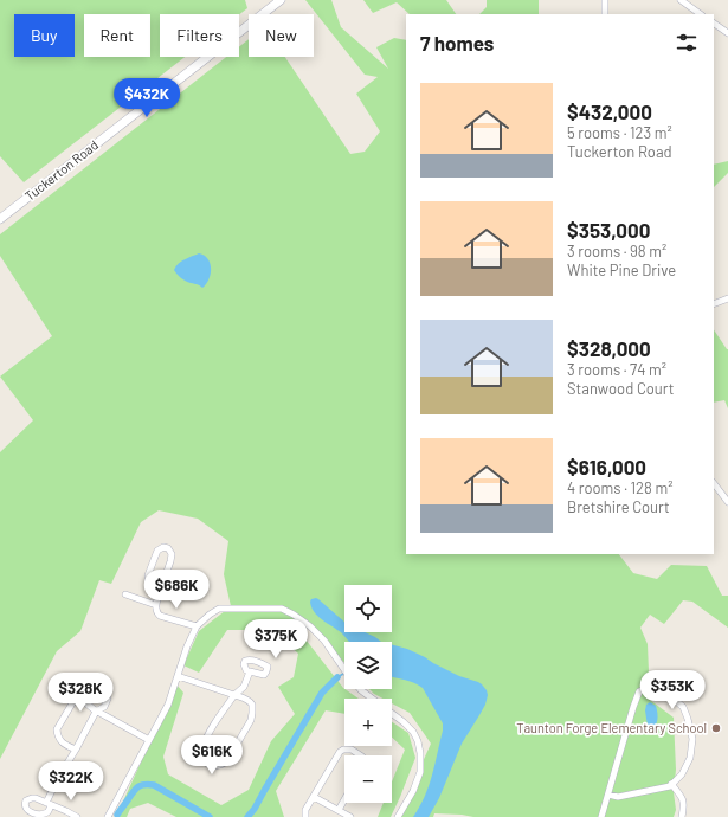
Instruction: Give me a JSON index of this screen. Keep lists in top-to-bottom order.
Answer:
{
  "streets": {
    "main road": ["Tuckerton Road"]
  },
  "places": ["Taunton Forge Elementary School"],
  "page": {
    "chip": [
      "Buy",
      "Rent",
      "Filters",
      "New"
    ],
    "heading": "7 homes",
    "list": [
      {
        "name": "$432,000",
        "note": "5 rooms · 123 m² · Tuckerton Road"
      },
      {
        "name": "$353,000",
        "note": "3 rooms · 98 m² · White Pine Drive"
      },
      {
        "name": "$328,000",
        "note": "3 rooms · 74 m² · Stanwood Court"
      },
      {
        "name": "$616,000",
        "note": "4 rooms · 128 m² · Bretshire Court"
      }
    ],
    "price": [
      "$432K",
      "$686K",
      "$375K",
      "$353K",
      "$328K",
      "$616K",
      "$322K"
    ],
    "map_buttons": ["+", "−"]
  }
}
